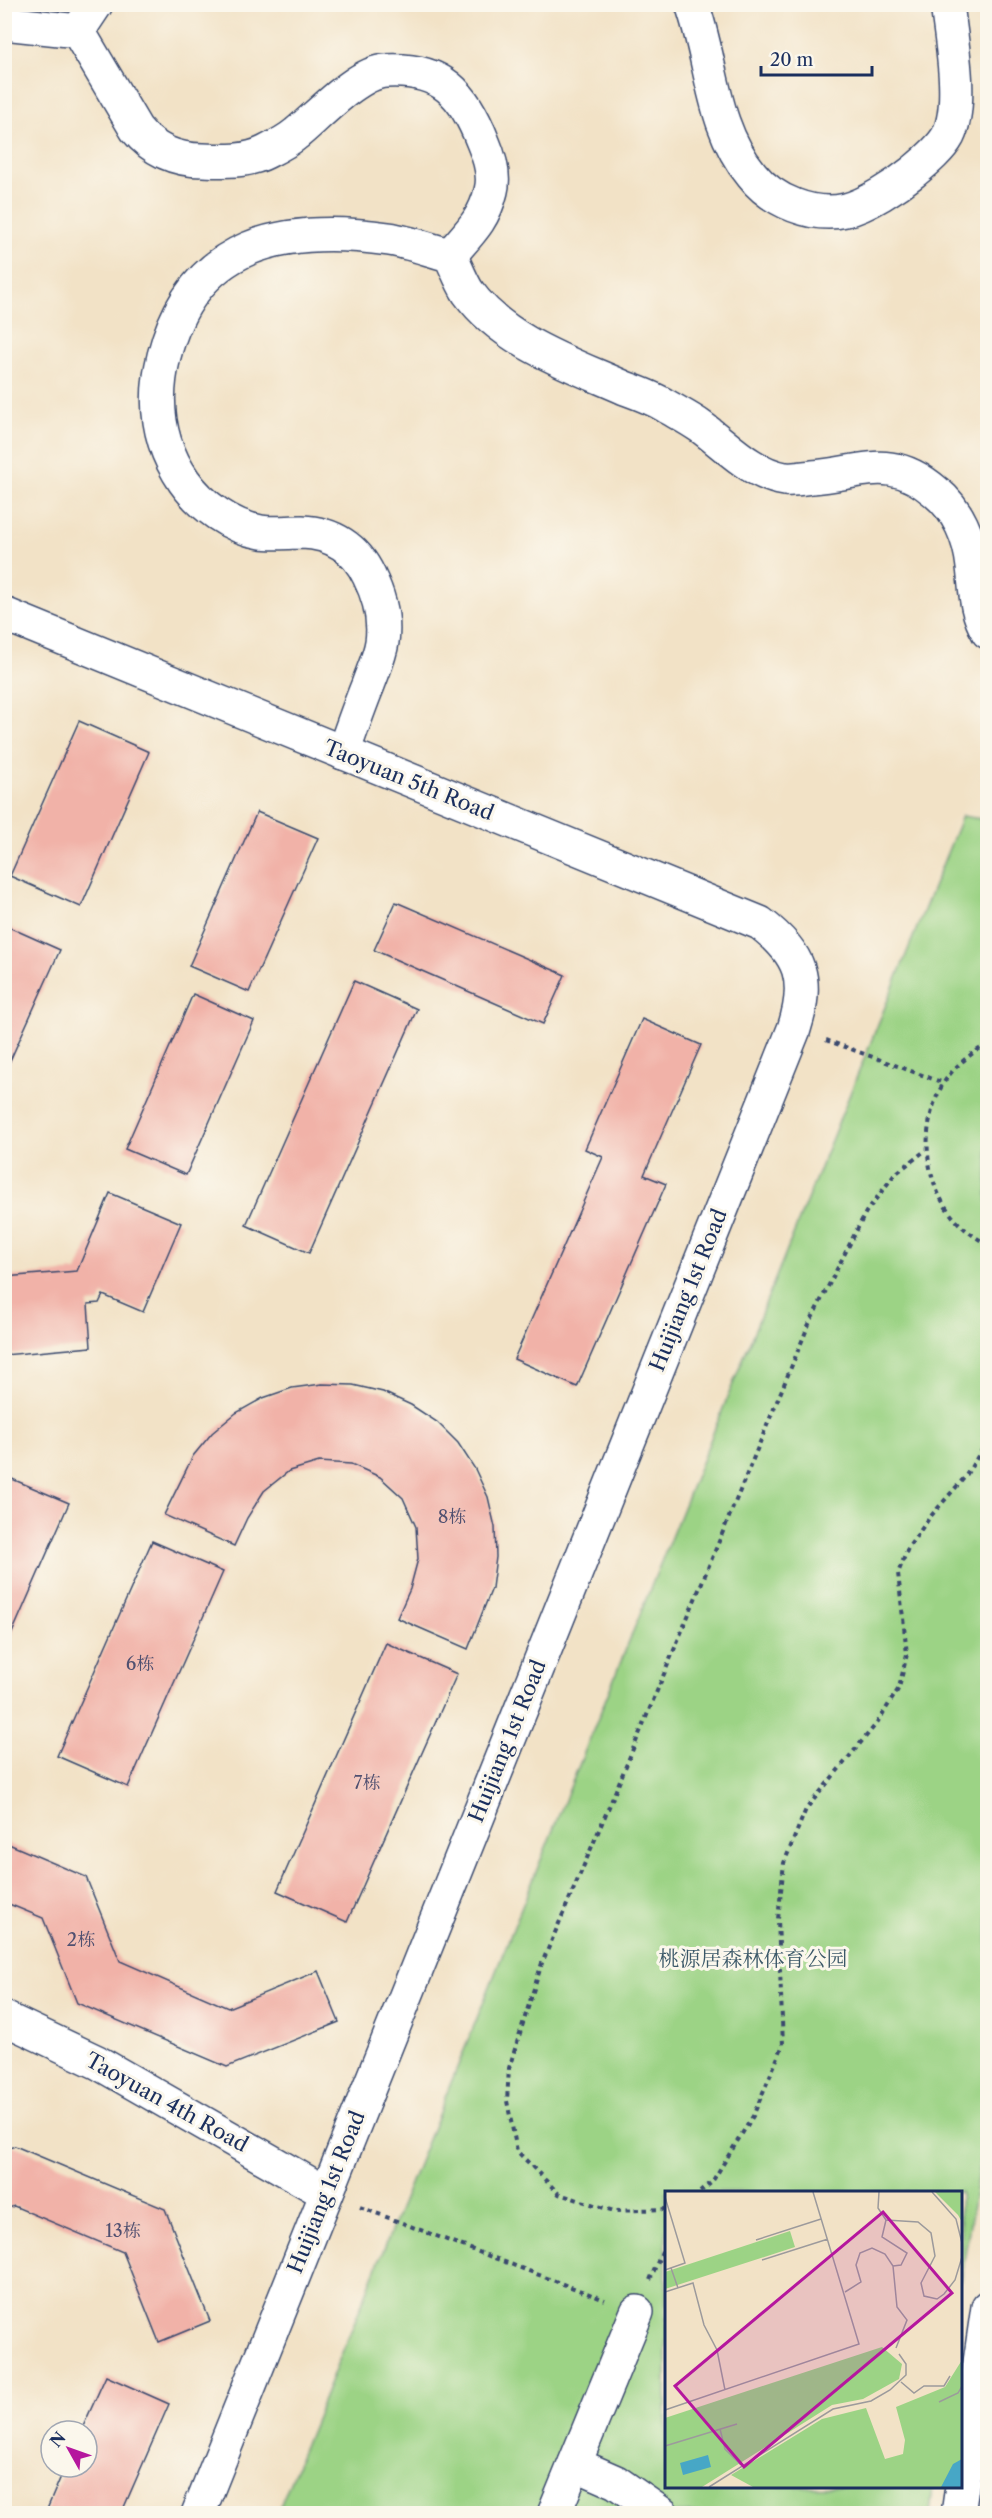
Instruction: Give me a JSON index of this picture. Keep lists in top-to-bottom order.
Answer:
{
  "streets": {
    "street": ["Taoyuan 5th Road", "Huijiang 1st Road", "Taoyuan 4th Road"]
  },
  "crossings": [
    ["Taoyuan 5th Road", "Huijiang 1st Road"],
    ["Huijiang 1st Road", "Taoyuan 4th Road"]
  ],
  "parks": ["桃源居森林体育公园"],
  "house_numbers": [
    "8栋",
    "6栋",
    "7栋",
    "2栋",
    "13栋"
  ],
  "scale_bar": "20 m",
  "north": "top left"
}
